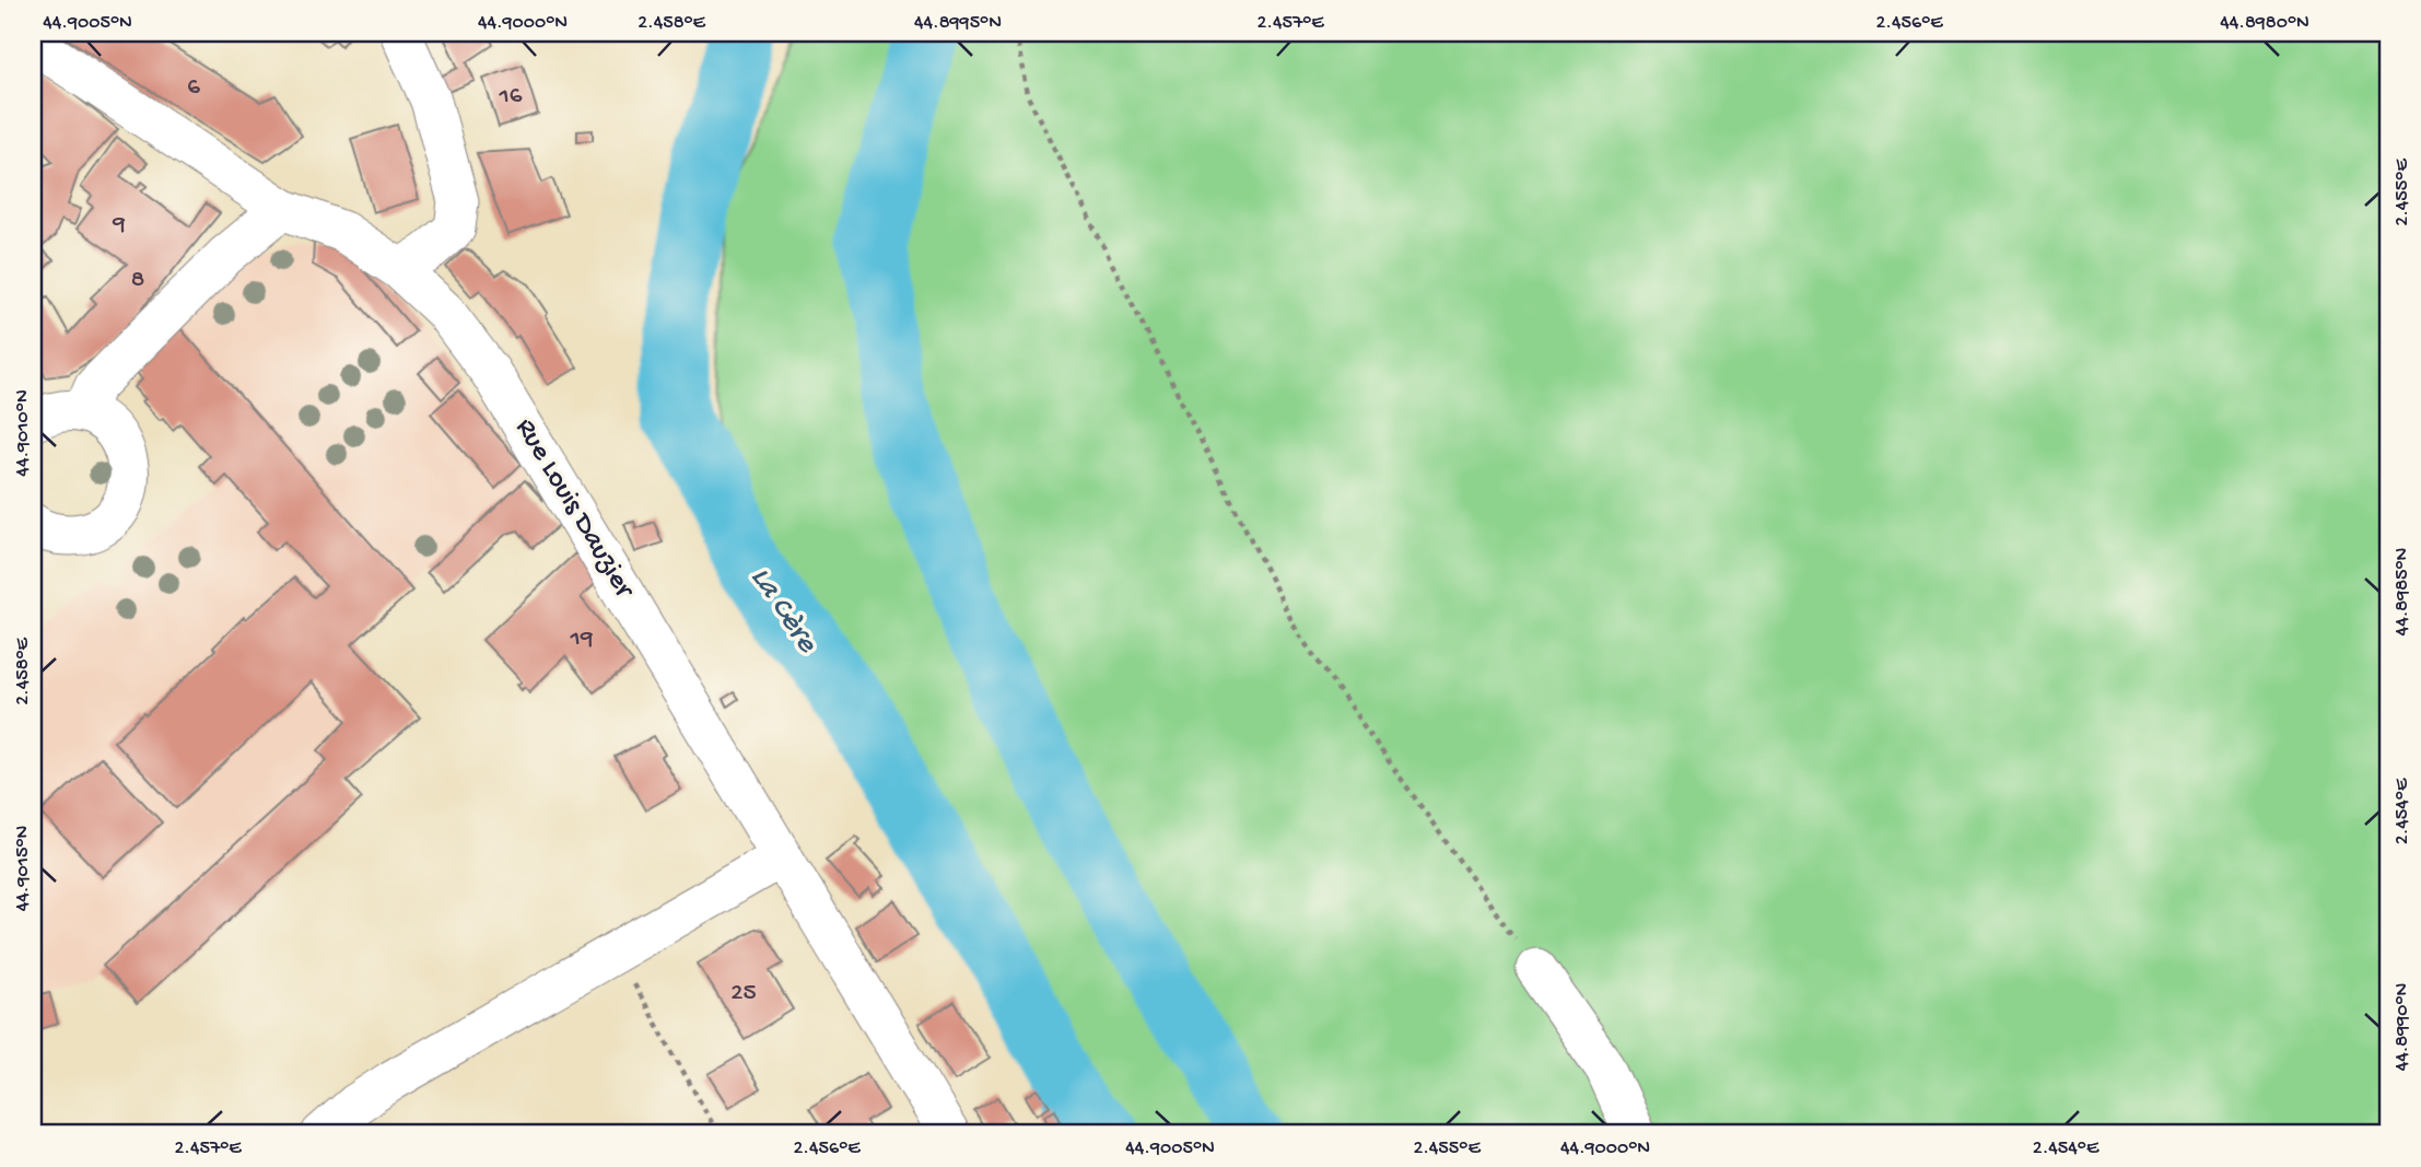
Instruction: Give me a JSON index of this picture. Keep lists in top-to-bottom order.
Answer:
{
  "streets": {
    "street": ["Rue Louis Dauzier"]
  },
  "water": ["La Cère"],
  "house_numbers": [
    "6",
    "16",
    "9",
    "8",
    "19",
    "25"
  ],
  "coordinates": [
    "44.9005°N",
    "44.9000°N",
    "2.458°E",
    "44.8995°N",
    "2.457°E",
    "2.456°E",
    "44.8980°N",
    "2.455°E",
    "44.9010°N",
    "44.8985°N",
    "2.454°E",
    "44.9015°N",
    "44.8990°N"
  ]
}
